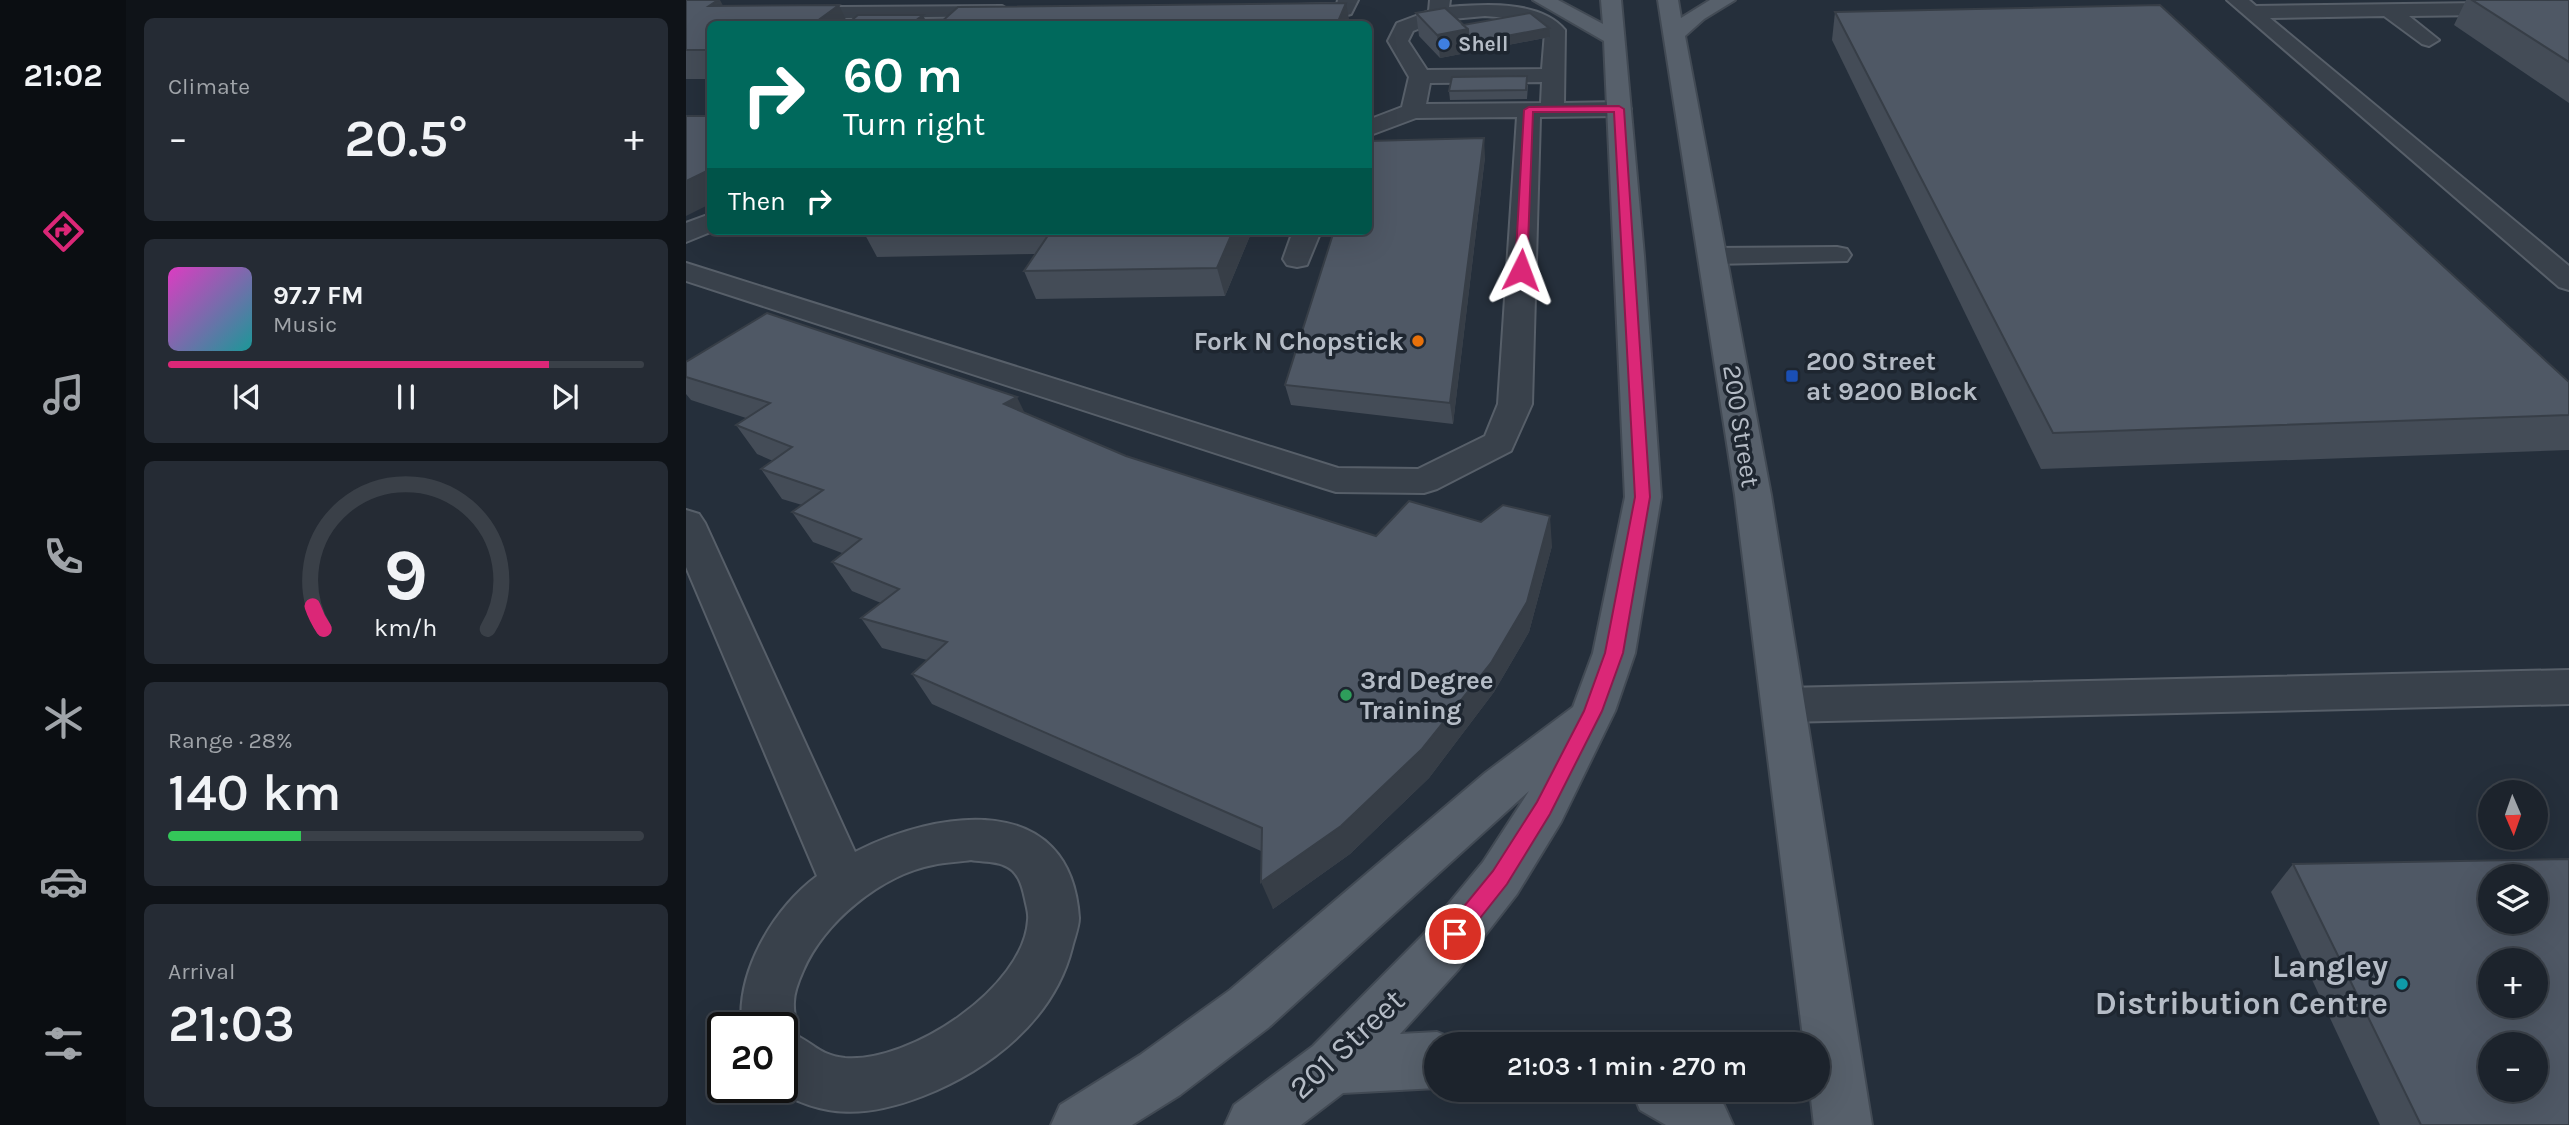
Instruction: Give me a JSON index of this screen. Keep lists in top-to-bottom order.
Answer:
{
  "streets": {
    "main road": ["200 Street", "201 Street"]
  },
  "places": {
    "other": [
      "Shell",
      "Fork N Chopstick",
      "3rd Degree Training",
      "Langley Distribution Centre"
    ],
    "transit": ["200 Street at 9200 Block"]
  },
  "north": "bottom",
  "page": {
    "tabs": "21:02",
    "tile": [
      "Climate",
      ["Range · 28%", "140 km"],
      ["Arrival", "21:03"]
    ],
    "turn": ["60 m", "Turn right"],
    "heat": ["−", "20.5°", "+"],
    "then": "Then",
    "song": ["97.7 FM", "Music"],
    "map_buttons": ["+", "−"],
    "limit": "20",
    "trip": "21:03 · 1 min · 270 m",
    "gauge": ["9", "km/h"]
  }
}
